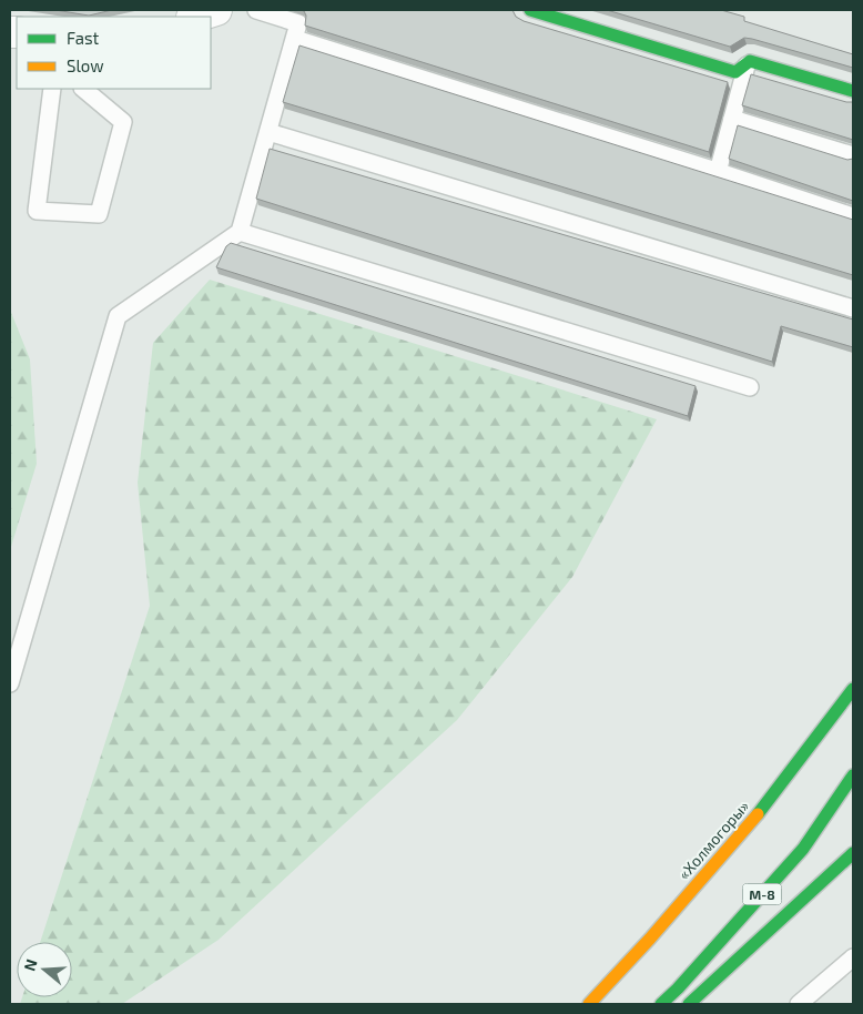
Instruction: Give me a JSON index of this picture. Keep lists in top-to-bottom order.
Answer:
{
  "streets": {
    "main road": ["«Холмогоры»", "М-8"]
  },
  "legend": ["Fast", "Slow"],
  "north": "left"
}
